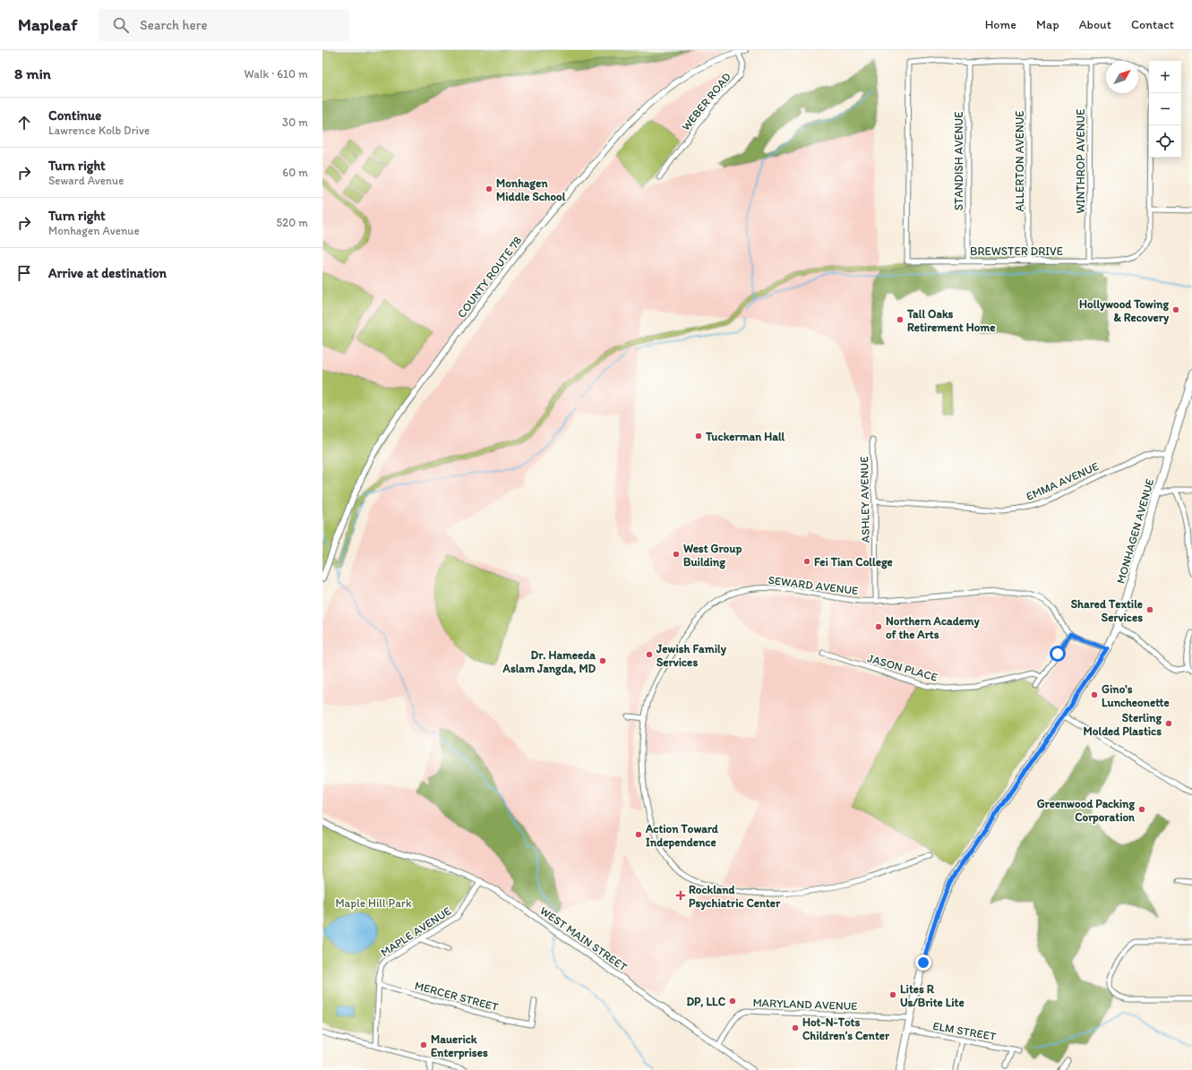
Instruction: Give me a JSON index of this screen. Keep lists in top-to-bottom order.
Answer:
{
  "streets": {
    "main road": ["MONHAGEN AVENUE"],
    "street": [
      "WEBER ROAD",
      "STANDISH AVENUE",
      "ALLERTON AVENUE",
      "WINTHROP AVENUE",
      "BREWSTER DRIVE",
      "COUNTY ROUTE 78",
      "EMMA AVENUE",
      "ASHLEY AVENUE",
      "SEWARD AVENUE",
      "JASON PLACE",
      "MAPLE AVENUE",
      "WEST MAIN STREET",
      "MERCER STREET",
      "MARYLAND AVENUE",
      "ELM STREET"
    ]
  },
  "crossings": [
    ["WEBER ROAD", "COUNTY ROUTE 78"],
    ["STANDISH AVENUE", "BREWSTER DRIVE"],
    ["ALLERTON AVENUE", "BREWSTER DRIVE"],
    ["WINTHROP AVENUE", "BREWSTER DRIVE"],
    ["EMMA AVENUE", "ASHLEY AVENUE"],
    ["EMMA AVENUE", "MONHAGEN AVENUE"],
    ["ASHLEY AVENUE", "SEWARD AVENUE"],
    ["MONHAGEN AVENUE", "SEWARD AVENUE"],
    ["MONHAGEN AVENUE", "MARYLAND AVENUE"],
    ["MONHAGEN AVENUE", "ELM STREET"],
    ["MAPLE AVENUE", "WEST MAIN STREET"],
    ["MAPLE AVENUE", "MERCER STREET"],
    ["WEST MAIN STREET", "MARYLAND AVENUE"]
  ],
  "parks": ["Maple Hill Park"],
  "places": {
    "other": [
      "Monhagen Middle School",
      "Hollywood Towing & Recovery",
      "Tall Oaks Retirement Home",
      "Tuckerman Hall",
      "West Group Building",
      "Fei Tian College",
      "Shared Textile Services",
      "Northern Academy of the Arts",
      "Jewish Family Services",
      "Dr. Hameeda Aslam Jangda, MD",
      "Gino's Luncheonette",
      "Sterling Molded Plastics",
      "Greenwood Packing Corporation",
      "Action Toward Independence",
      "Lites R Us/Brite Lite",
      "DP, LLC",
      "Hot-N-Tots Children’s Center",
      "Mauerick Enterprises"
    ],
    "health": ["Rockland Psychiatric Center"]
  },
  "north": "top right",
  "page": {
    "header": "Mapleaf",
    "search": "Search here",
    "nav": [
      "Home",
      "Map",
      "About",
      "Contact"
    ],
    "heading": ["8 min", "Walk · 610 m"],
    "map_buttons": ["+", "−"],
    "list": [
      ["Continue", "Lawrence Kolb Drive", "30 m"],
      ["Turn right", "Seward Avenue", "60 m"],
      ["Turn right", "Monhagen Avenue", "520 m"],
      "Arrive at destination"
    ]
  }
}
